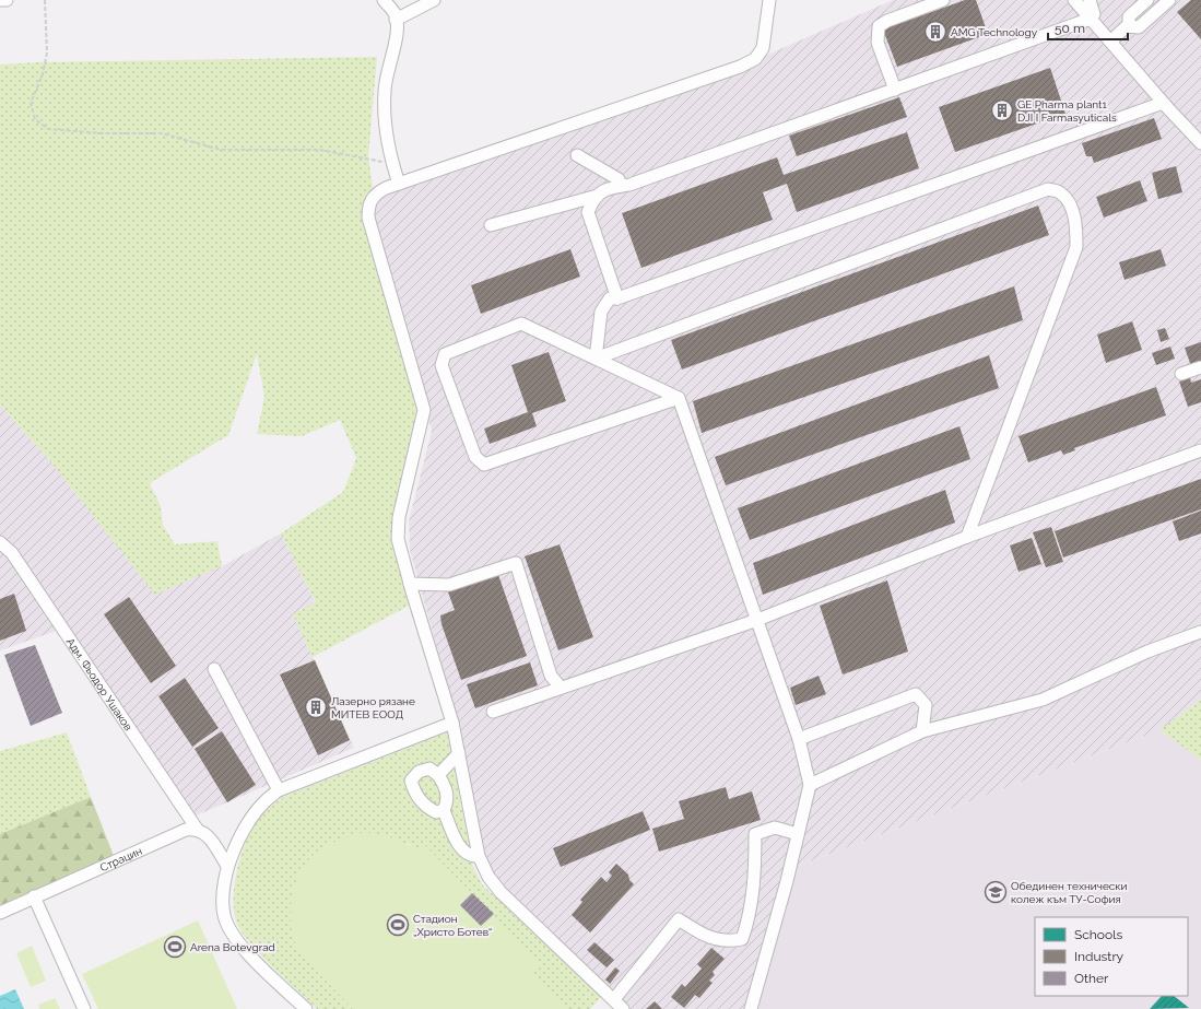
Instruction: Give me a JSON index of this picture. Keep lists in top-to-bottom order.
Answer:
{
  "streets": {
    "street": ["Адм. Фьодор Ушаков", "Страцин"]
  },
  "crossings": [
    ["Адм. Фьодор Ушаков", "Страцин"]
  ],
  "places": {
    "building": ["AMG Technology", "GE Pharma plant1 DJI I Farmasyuticals", "Лазерно рязане МИТЕВ ЕООД"],
    "school or university": ["Обединен технически колеж към ТУ-София"],
    "sports": ["Стадион „Христо Ботев“", "Arena Botevgrad"]
  },
  "legend": ["Schools", "Industry", "Other"],
  "scale_bar": "50 m"
}
